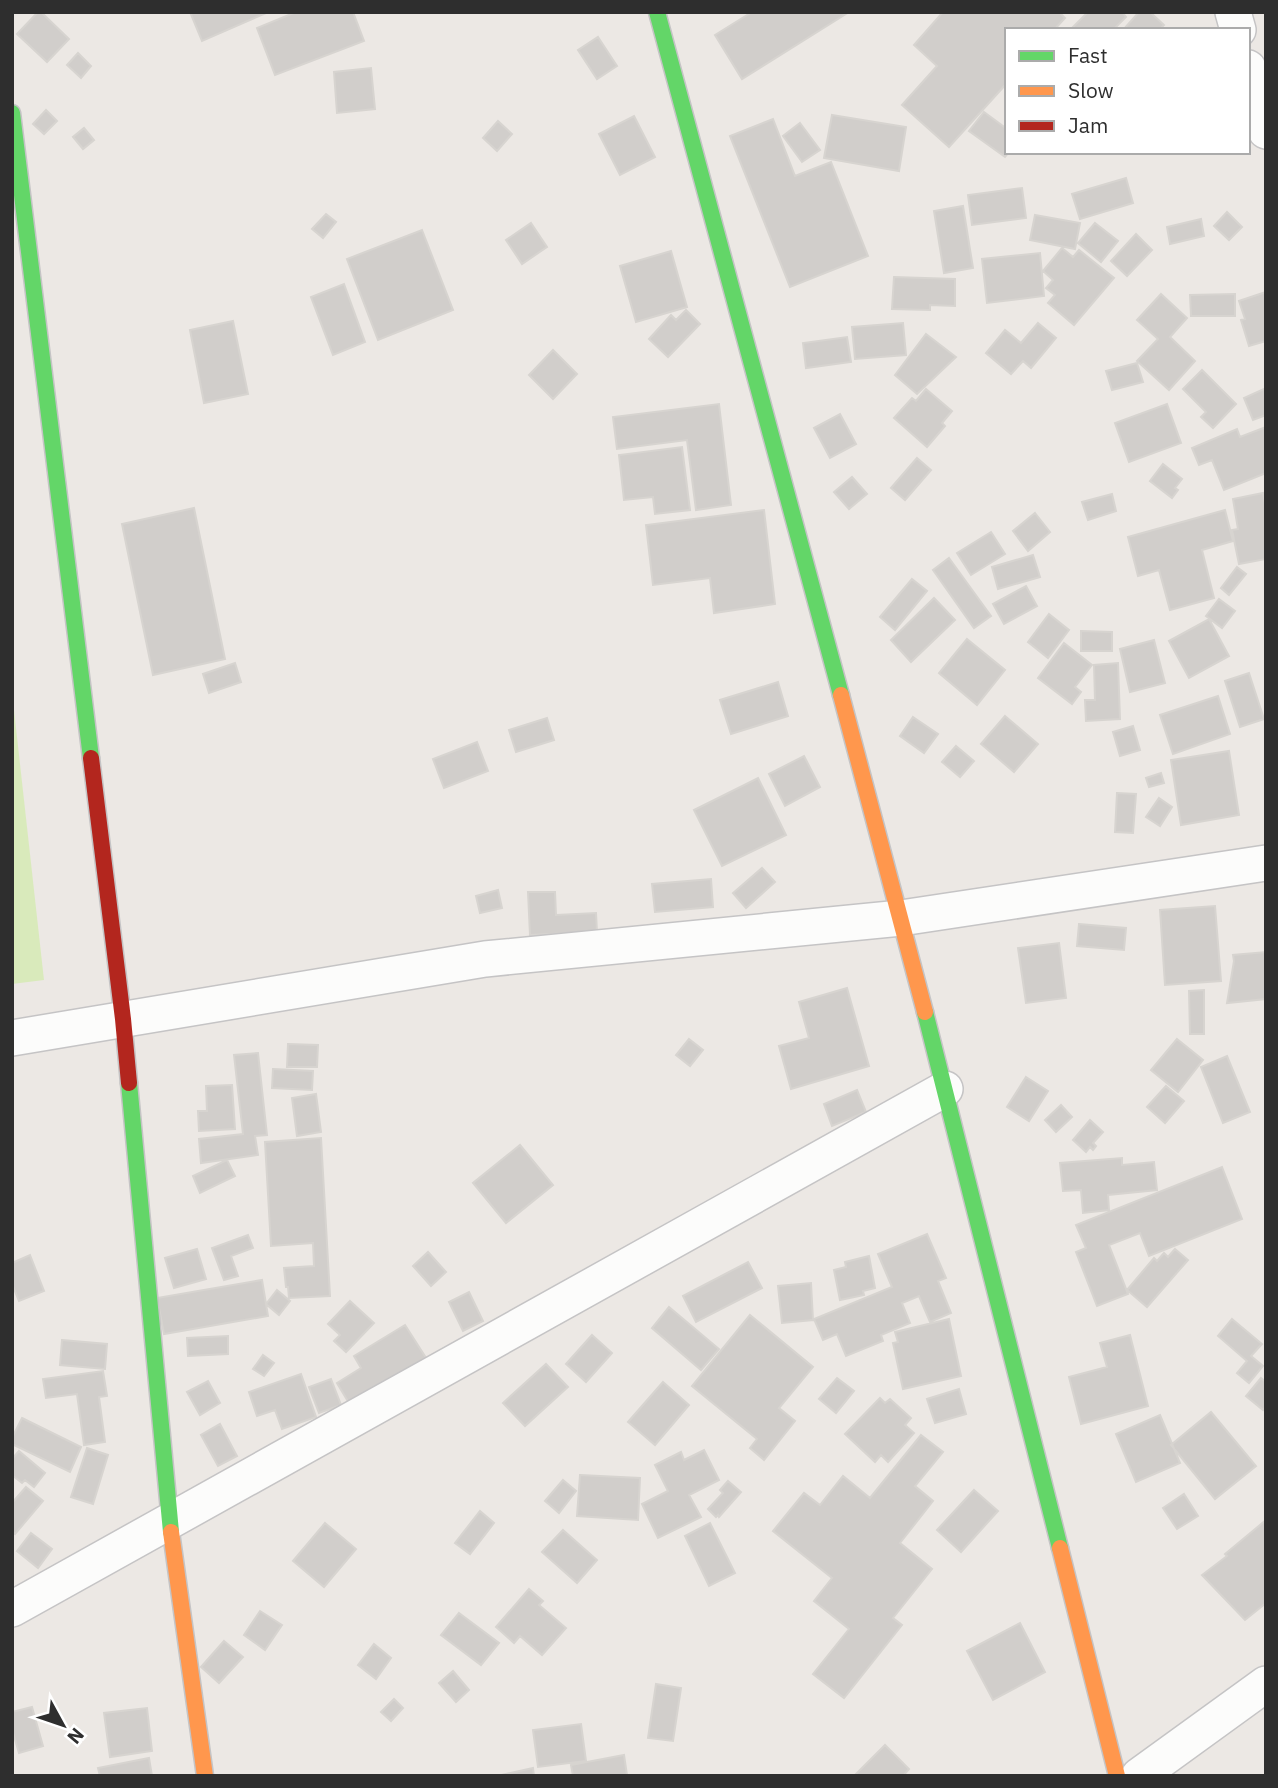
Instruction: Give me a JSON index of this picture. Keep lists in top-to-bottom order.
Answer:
{
  "legend": ["Fast", "Slow", "Jam"],
  "north": "bottom right"
}
